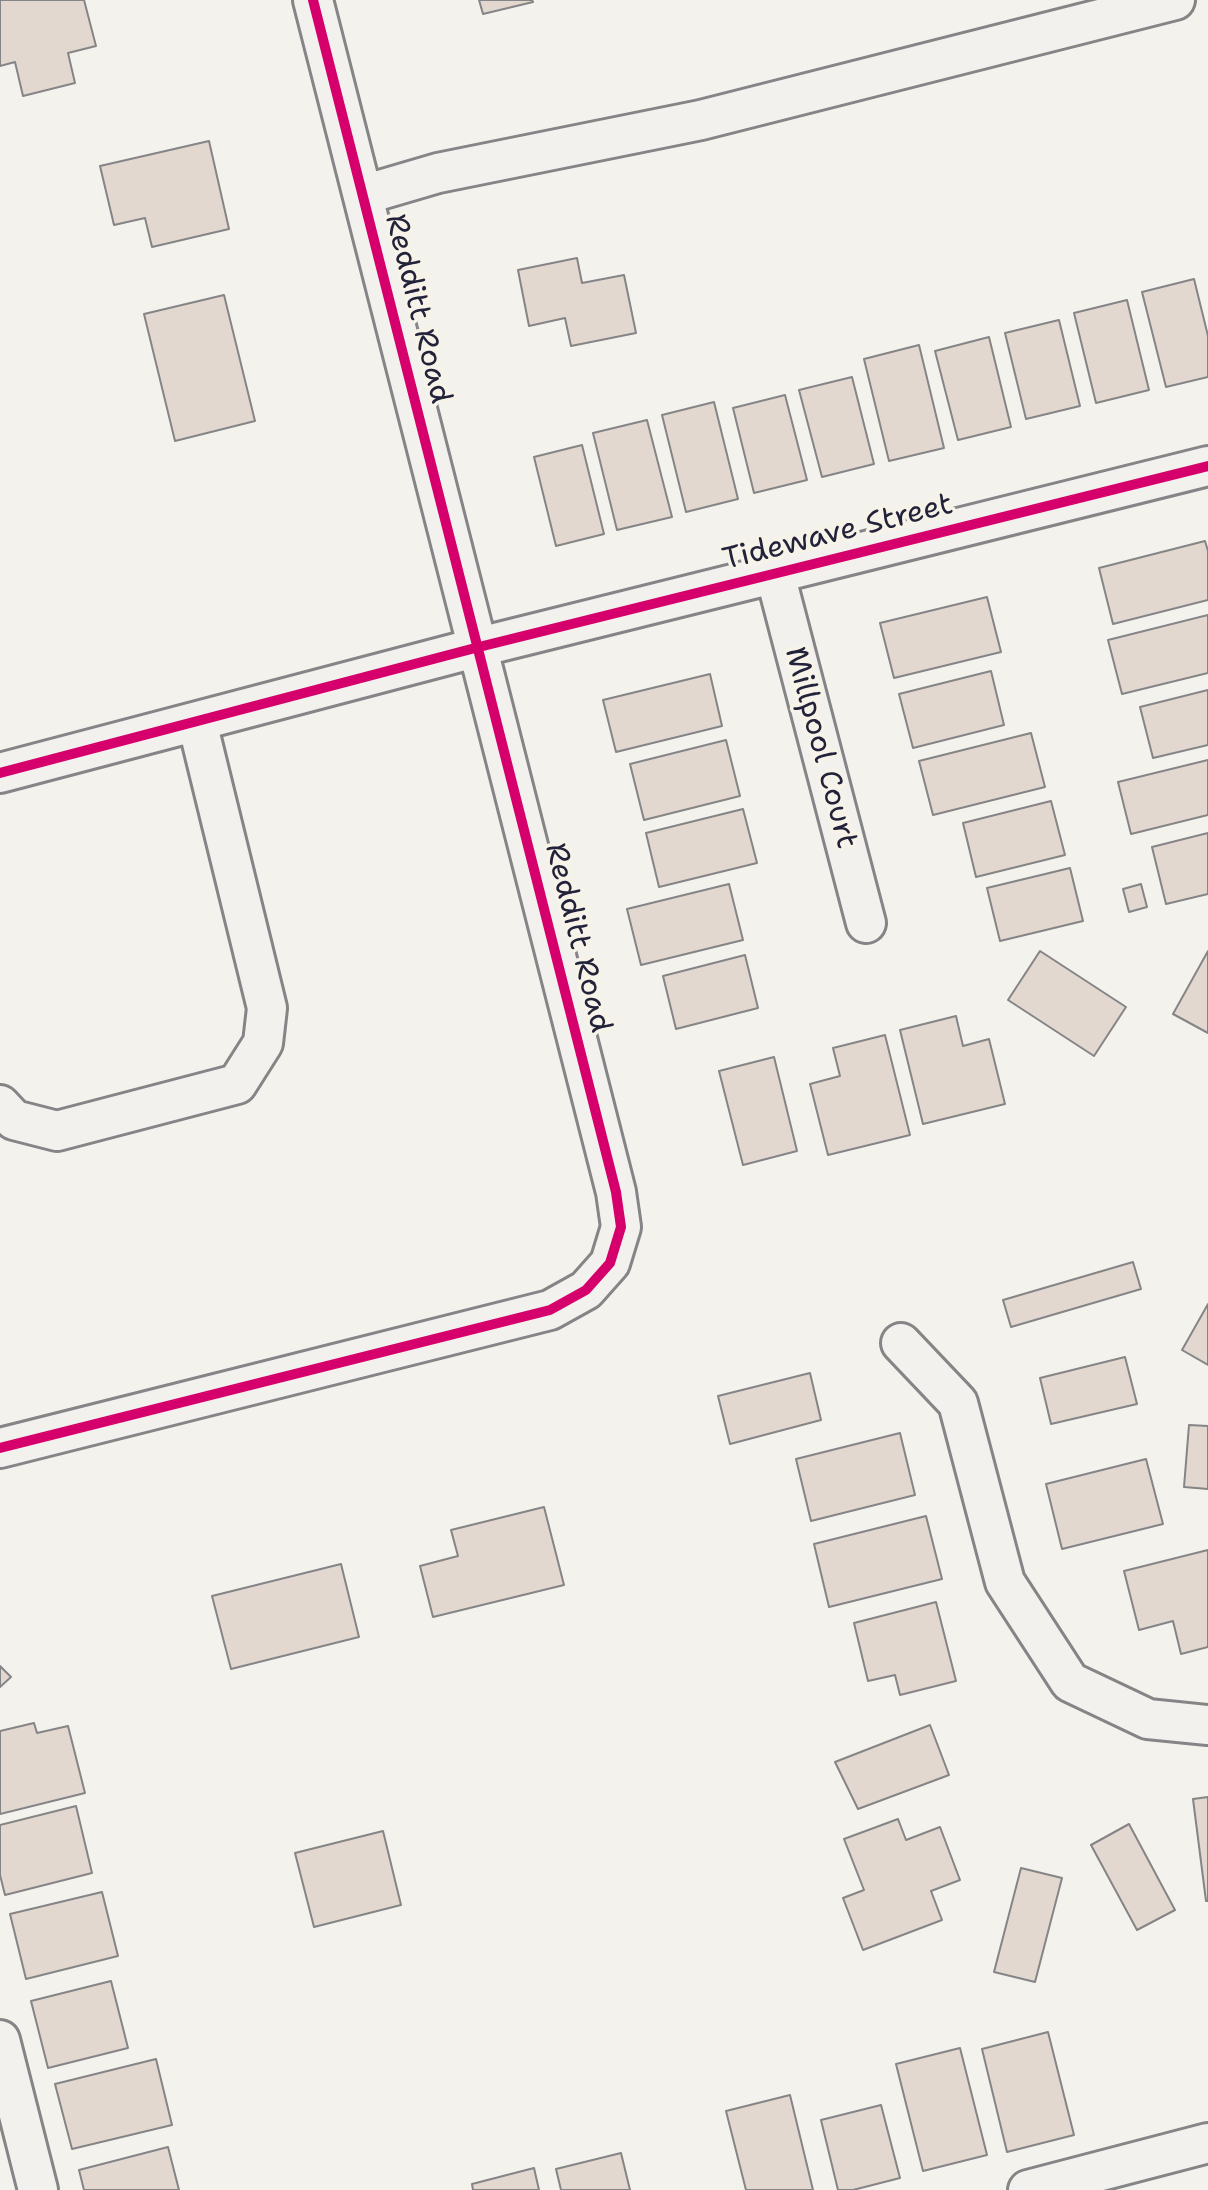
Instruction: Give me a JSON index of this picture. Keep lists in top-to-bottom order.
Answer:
{
  "streets": {
    "street": ["Redditt Road", "Tidewave Street", "Millpool Court"]
  },
  "crossings": [
    ["Redditt Road", "Tidewave Street"],
    ["Tidewave Street", "Millpool Court"]
  ]
}
